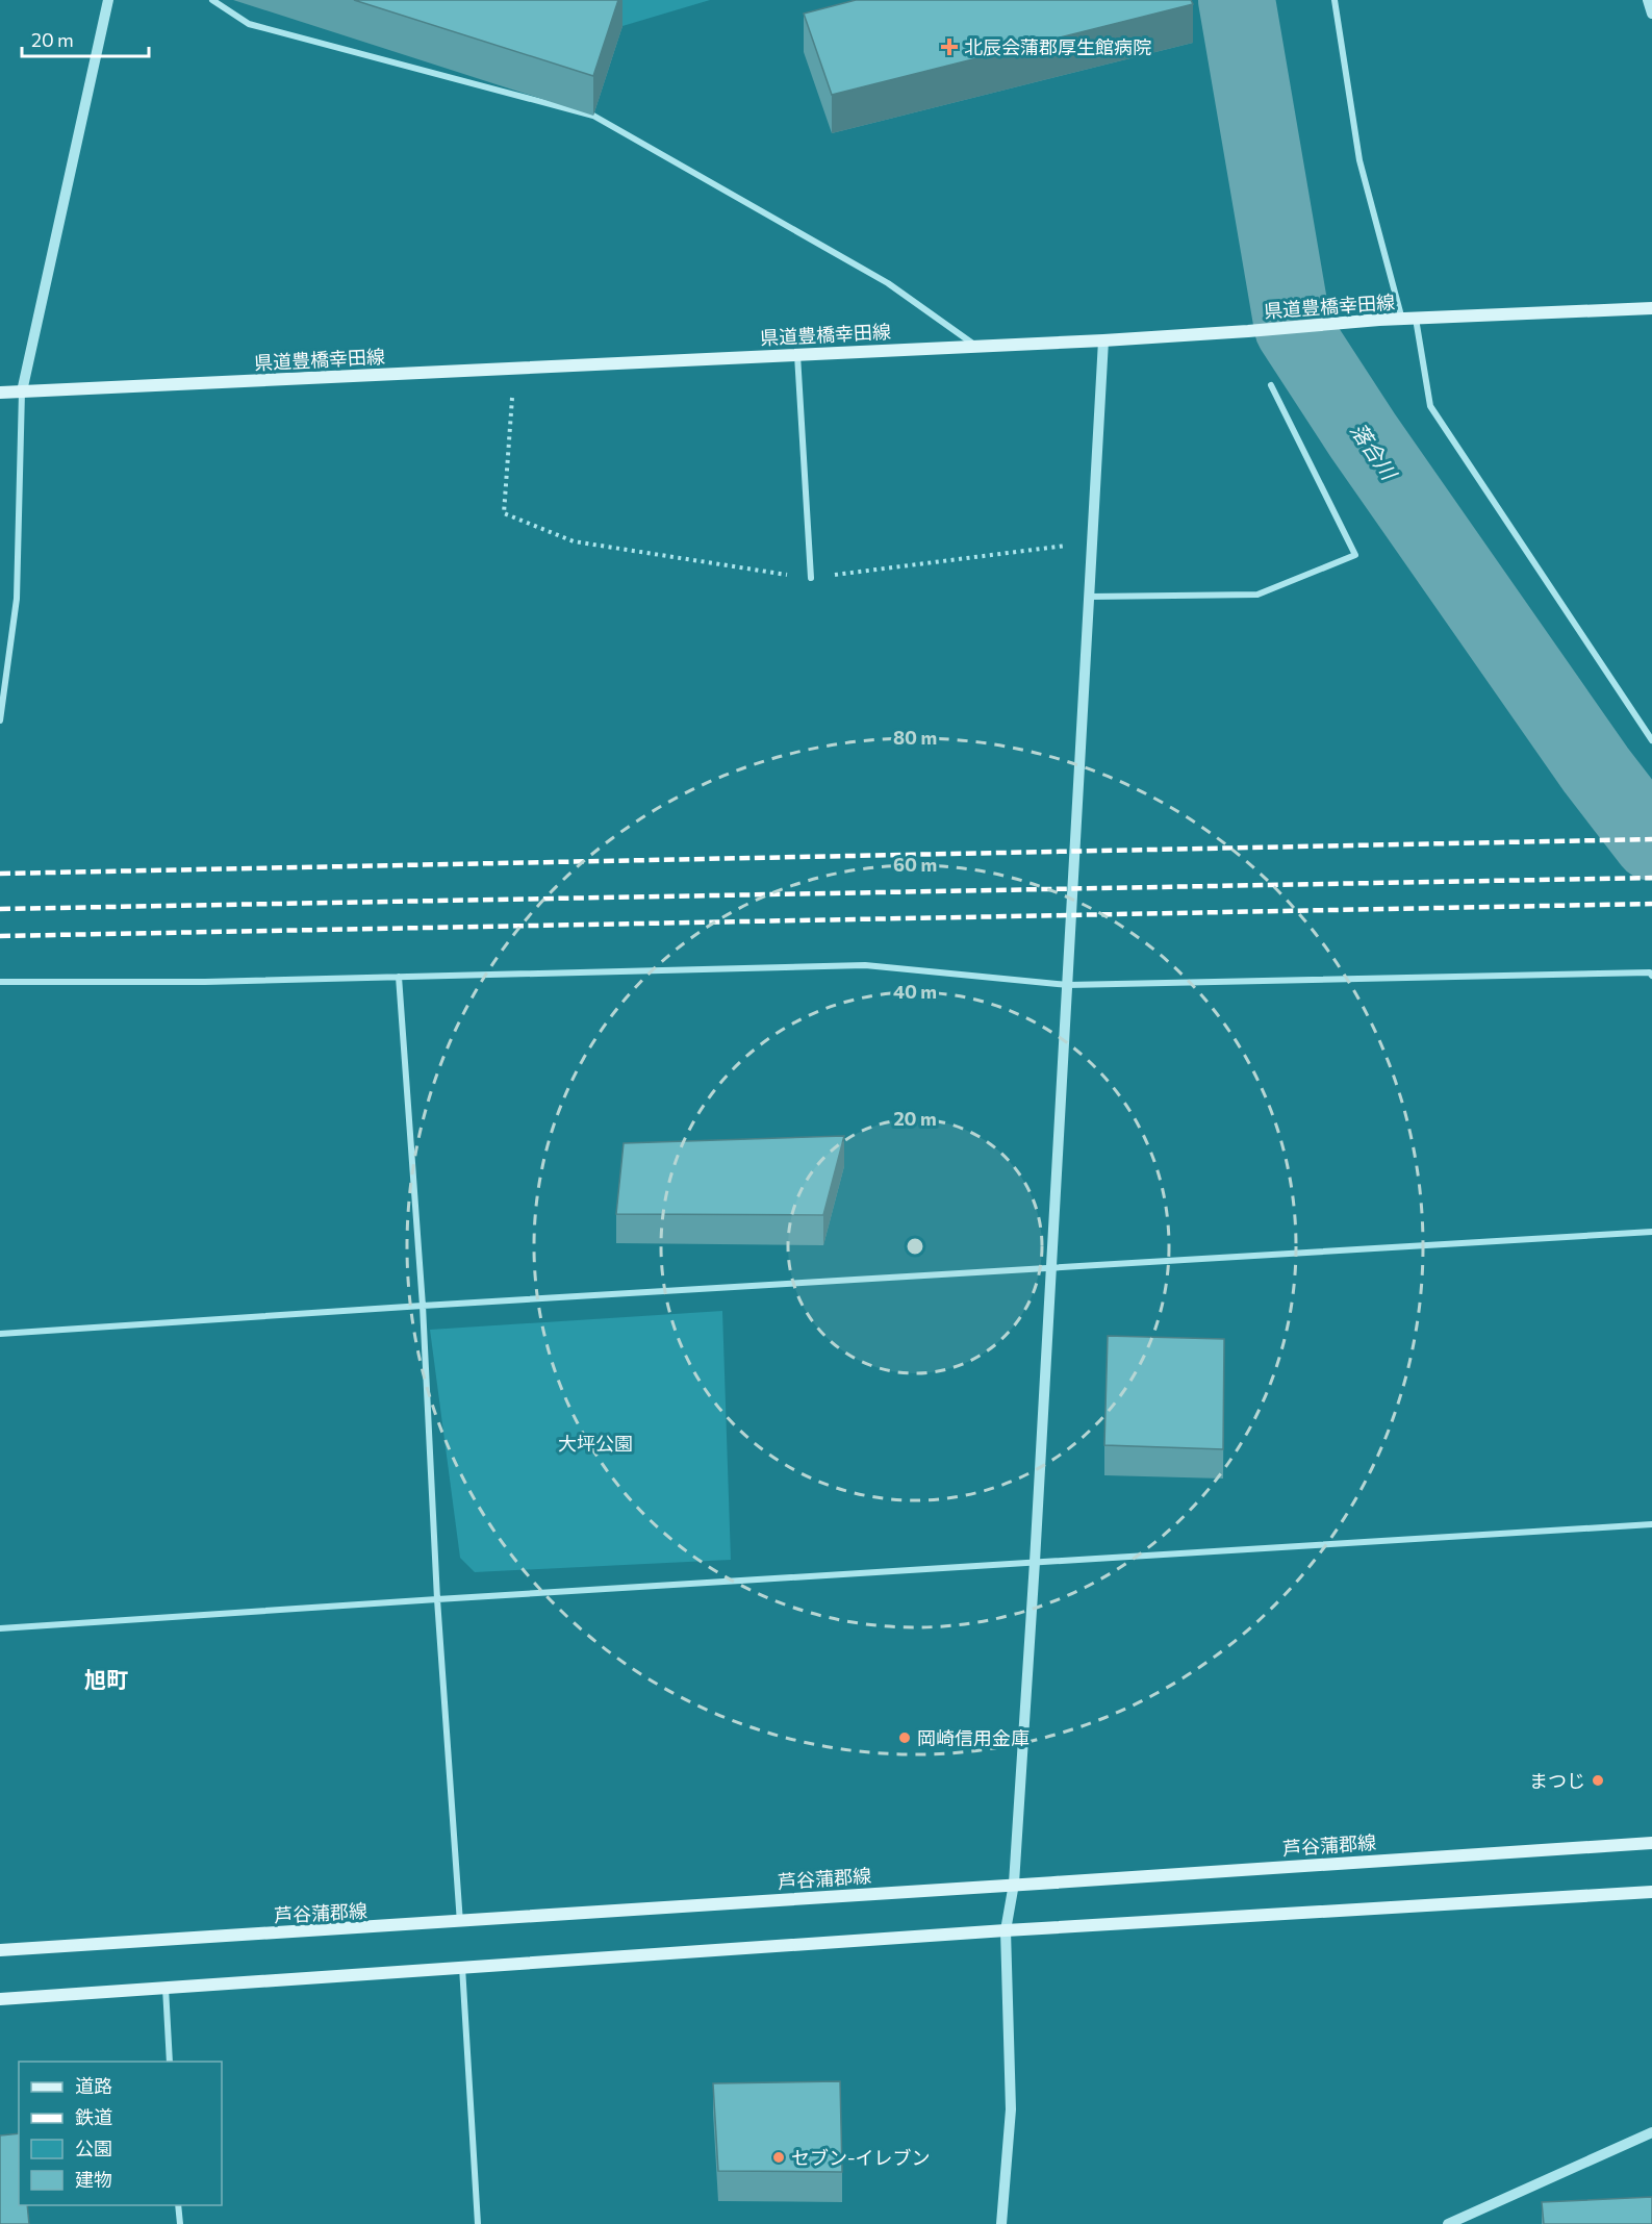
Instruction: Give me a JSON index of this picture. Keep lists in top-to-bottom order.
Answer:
{
  "streets": {
    "main road": ["県道豊橋幸田線", "芦谷蒲郡線"]
  },
  "districts": ["旭町"],
  "water": ["落合川"],
  "parks": ["大坪公園"],
  "places": {
    "health": ["北辰会蒲郡厚生館病院"],
    "other": ["岡崎信用金庫", "まつじ", "セブン-イレブン"]
  },
  "legend": [
    "道路",
    "鉄道",
    "公園",
    "建物"
  ],
  "scale_bar": "20 m",
  "rings": [
    "80 m",
    "60 m",
    "40 m",
    "20 m"
  ]
}
